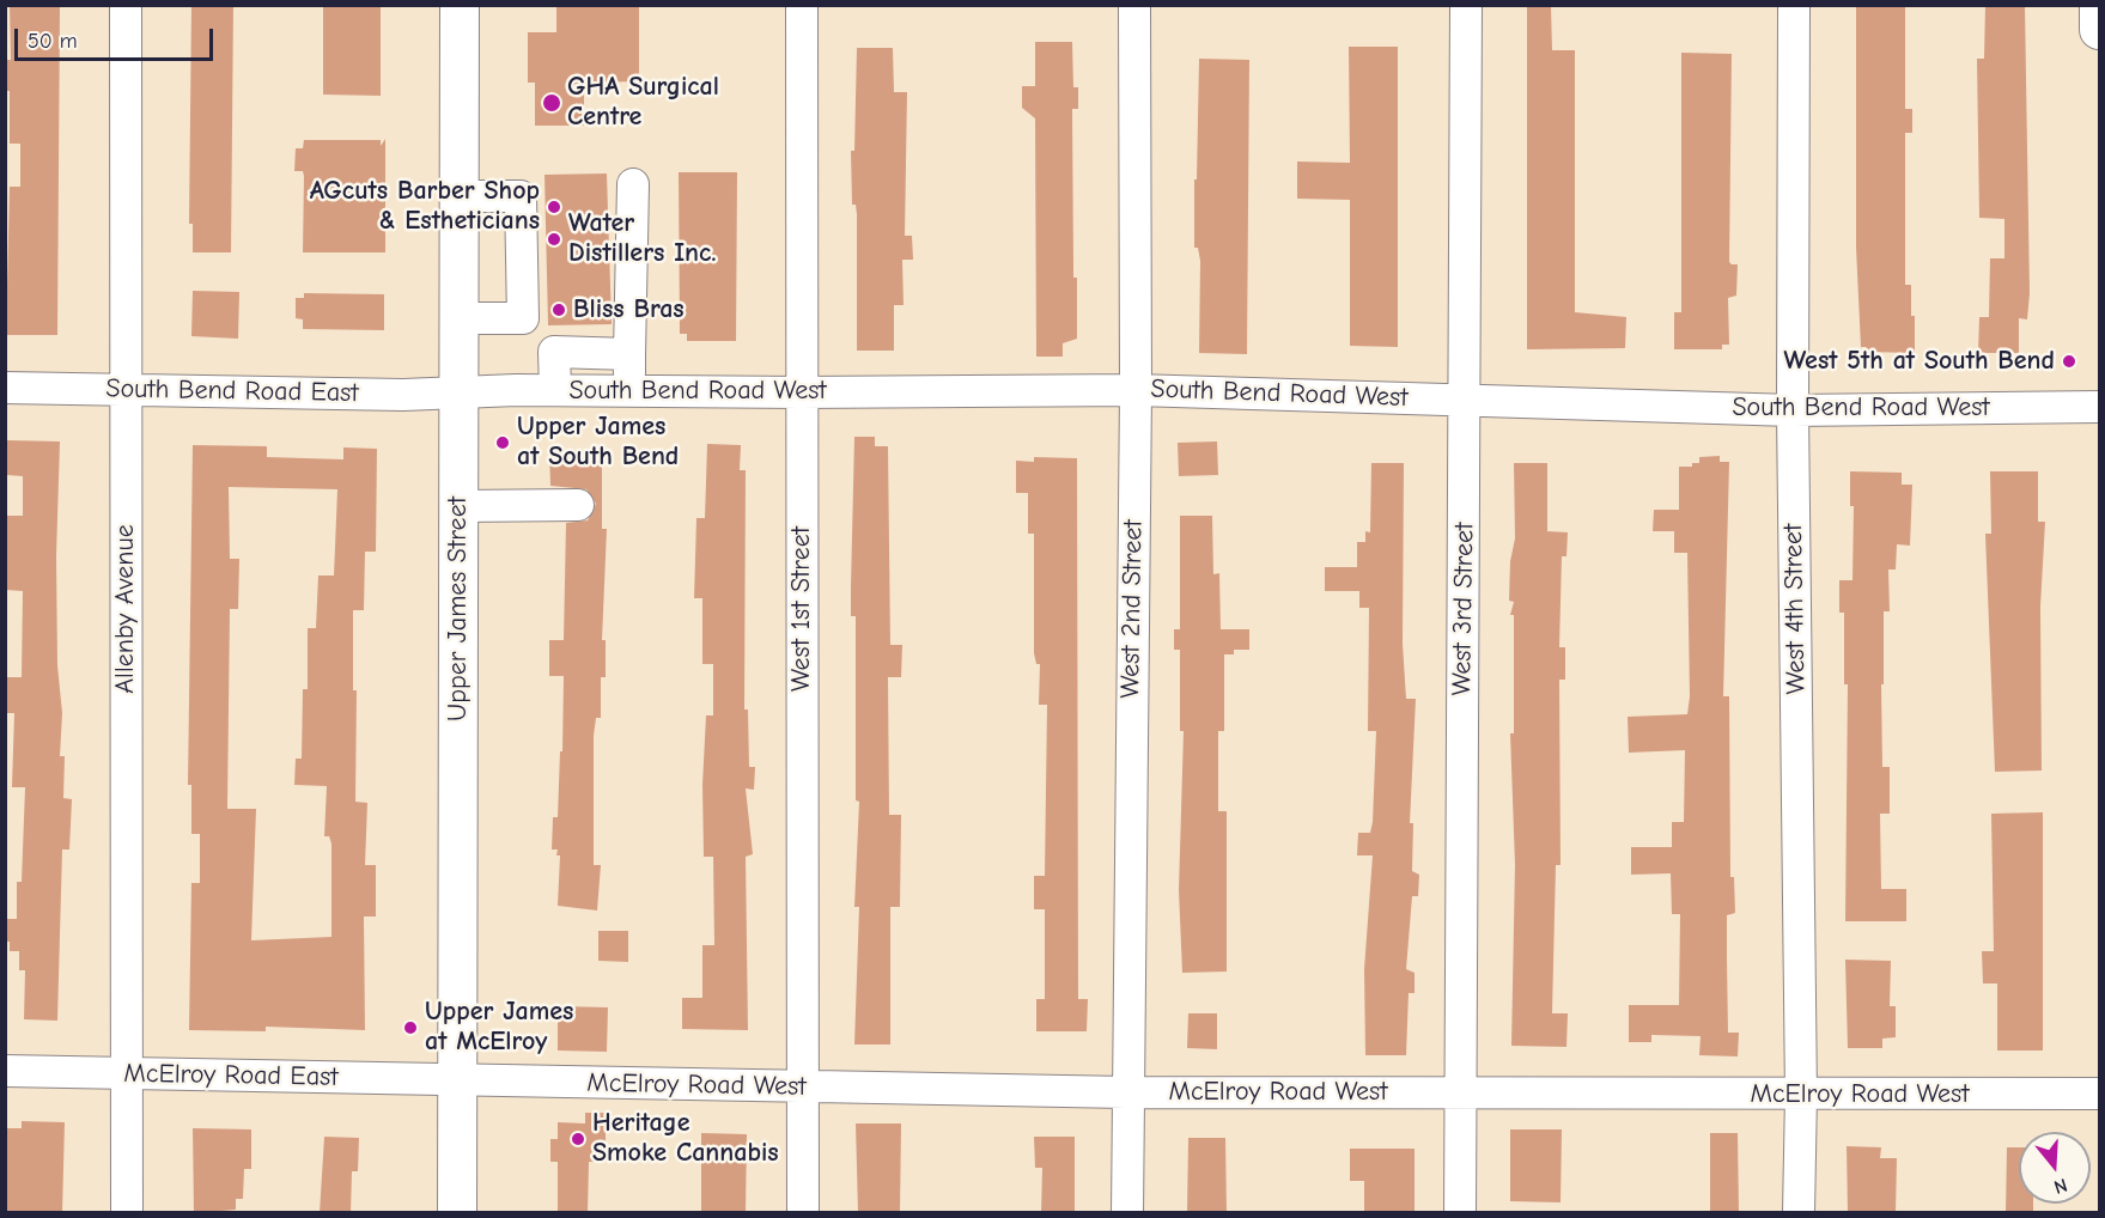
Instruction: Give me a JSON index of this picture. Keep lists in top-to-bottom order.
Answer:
{
  "streets": {
    "main road": ["Upper James Street"],
    "street": [
      "South Bend Road East",
      "South Bend Road West",
      "Allenby Avenue",
      "West 1st Street",
      "West 2nd Street",
      "West 3rd Street",
      "West 4th Street",
      "McElroy Road East",
      "McElroy Road West"
    ]
  },
  "crossings": [
    ["South Bend Road East", "South Bend Road West"],
    ["South Bend Road East", "Allenby Avenue"],
    ["South Bend Road East", "Upper James Street"],
    ["South Bend Road West", "Upper James Street"],
    ["South Bend Road West", "West 1st Street"],
    ["South Bend Road West", "West 2nd Street"],
    ["South Bend Road West", "West 3rd Street"],
    ["South Bend Road West", "West 4th Street"],
    ["Allenby Avenue", "McElroy Road East"],
    ["Upper James Street", "McElroy Road East"],
    ["Upper James Street", "McElroy Road West"],
    ["West 1st Street", "McElroy Road West"],
    ["West 2nd Street", "McElroy Road West"],
    ["West 3rd Street", "McElroy Road West"],
    ["West 4th Street", "McElroy Road West"],
    ["McElroy Road East", "McElroy Road West"]
  ],
  "places": [
    "GHA Surgical Centre",
    "AGcuts Barber Shop & Estheticians",
    "Water Distillers Inc.",
    "Bliss Bras",
    "West 5th at South Bend",
    "Upper James at South Bend",
    "Upper James at McElroy",
    "Heritage Smoke Cannabis"
  ],
  "scale_bar": "50 m",
  "north": "bottom"
}
